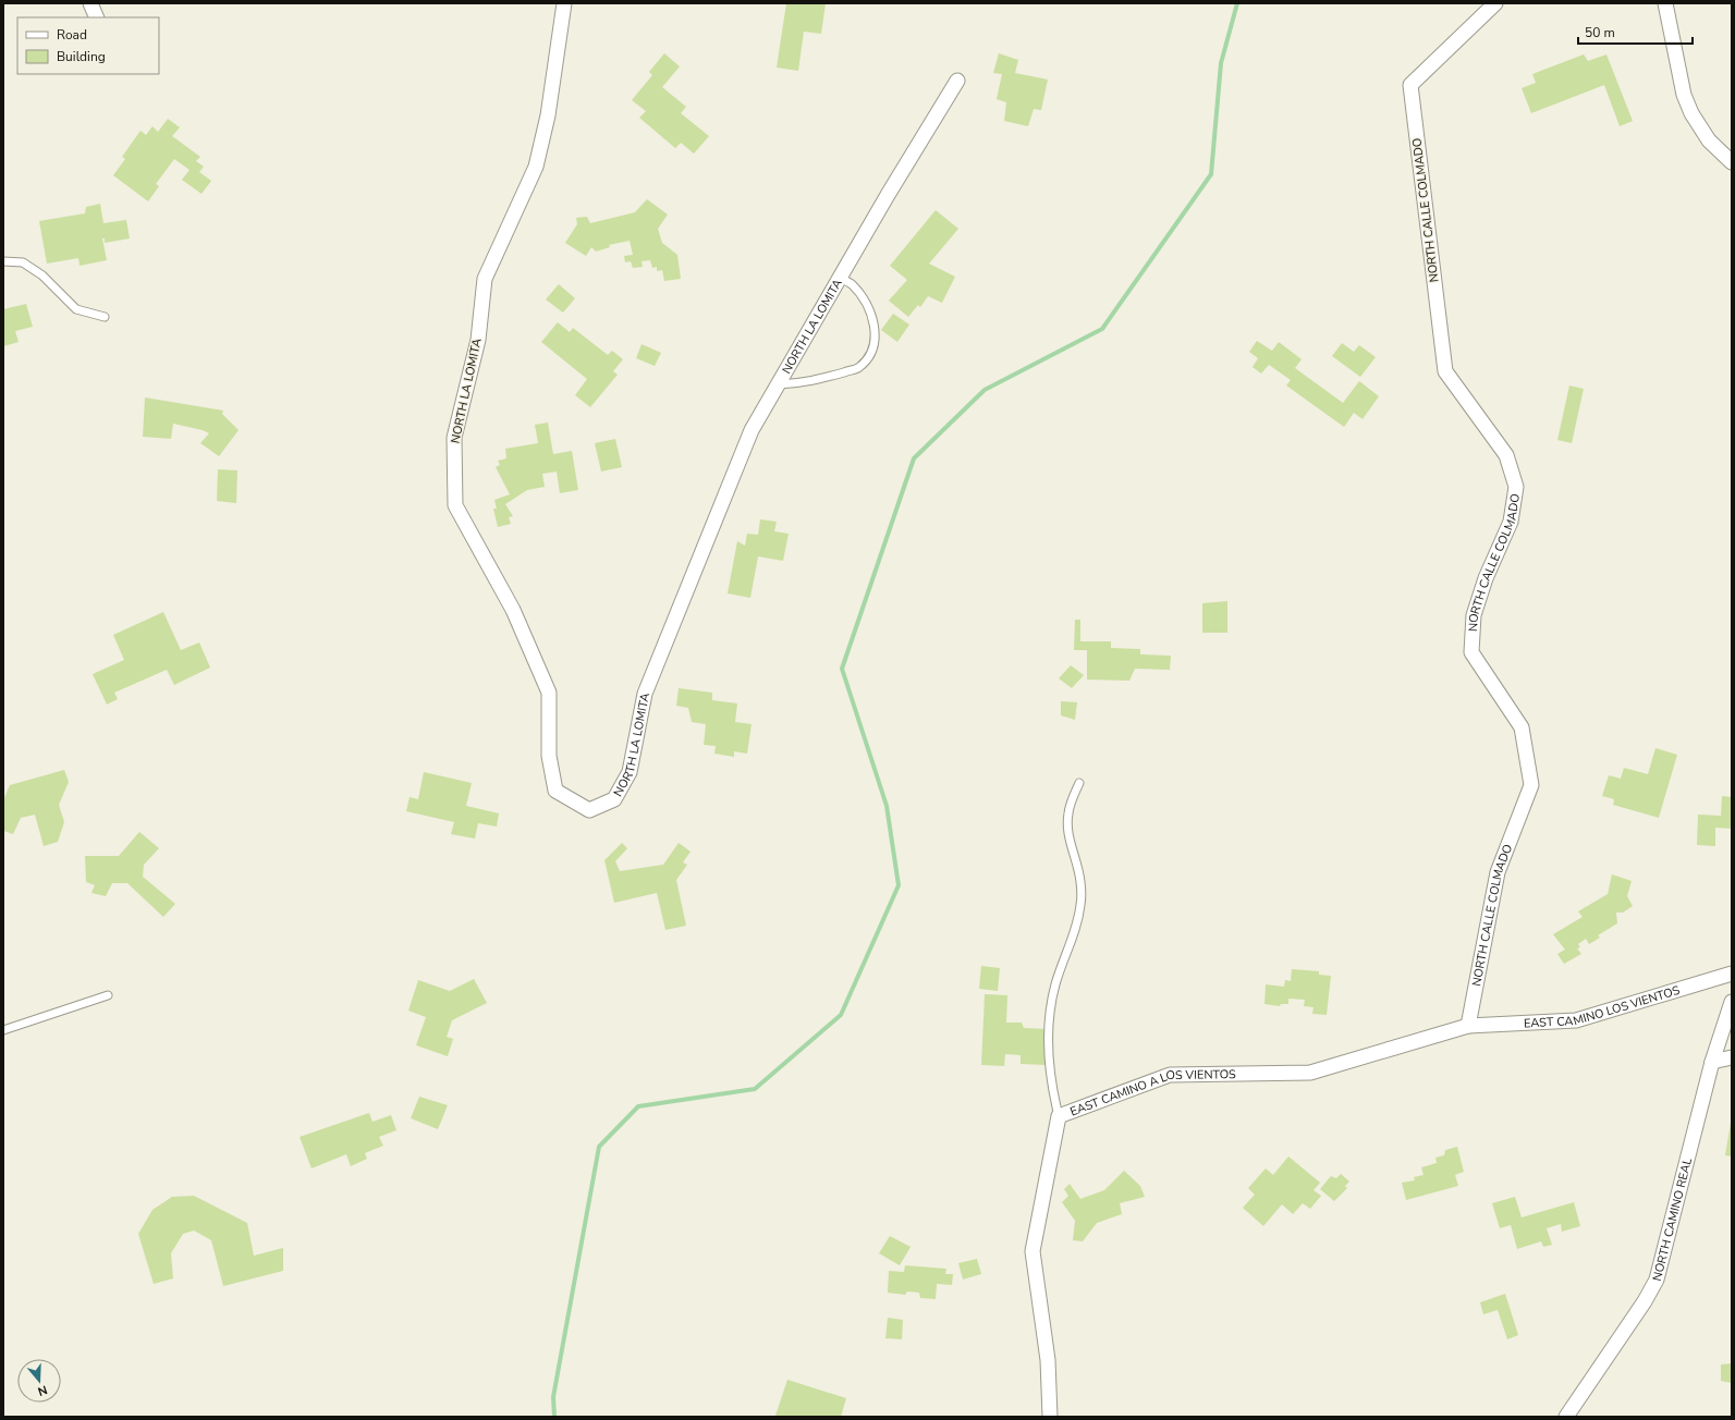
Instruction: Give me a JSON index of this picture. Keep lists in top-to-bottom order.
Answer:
{
  "streets": {
    "street": [
      "NORTH CALLE COLMADO",
      "NORTH LA LOMITA",
      "EAST CAMINO LOS VIENTOS",
      "EAST CAMINO A LOS VIENTOS",
      "NORTH CAMINO REAL"
    ]
  },
  "crossings": [
    ["NORTH CALLE COLMADO", "EAST CAMINO LOS VIENTOS"],
    ["NORTH CALLE COLMADO", "EAST CAMINO A LOS VIENTOS"],
    ["EAST CAMINO LOS VIENTOS", "EAST CAMINO A LOS VIENTOS"]
  ],
  "legend": ["Road", "Building"],
  "scale_bar": "50 m",
  "north": "bottom"
}
